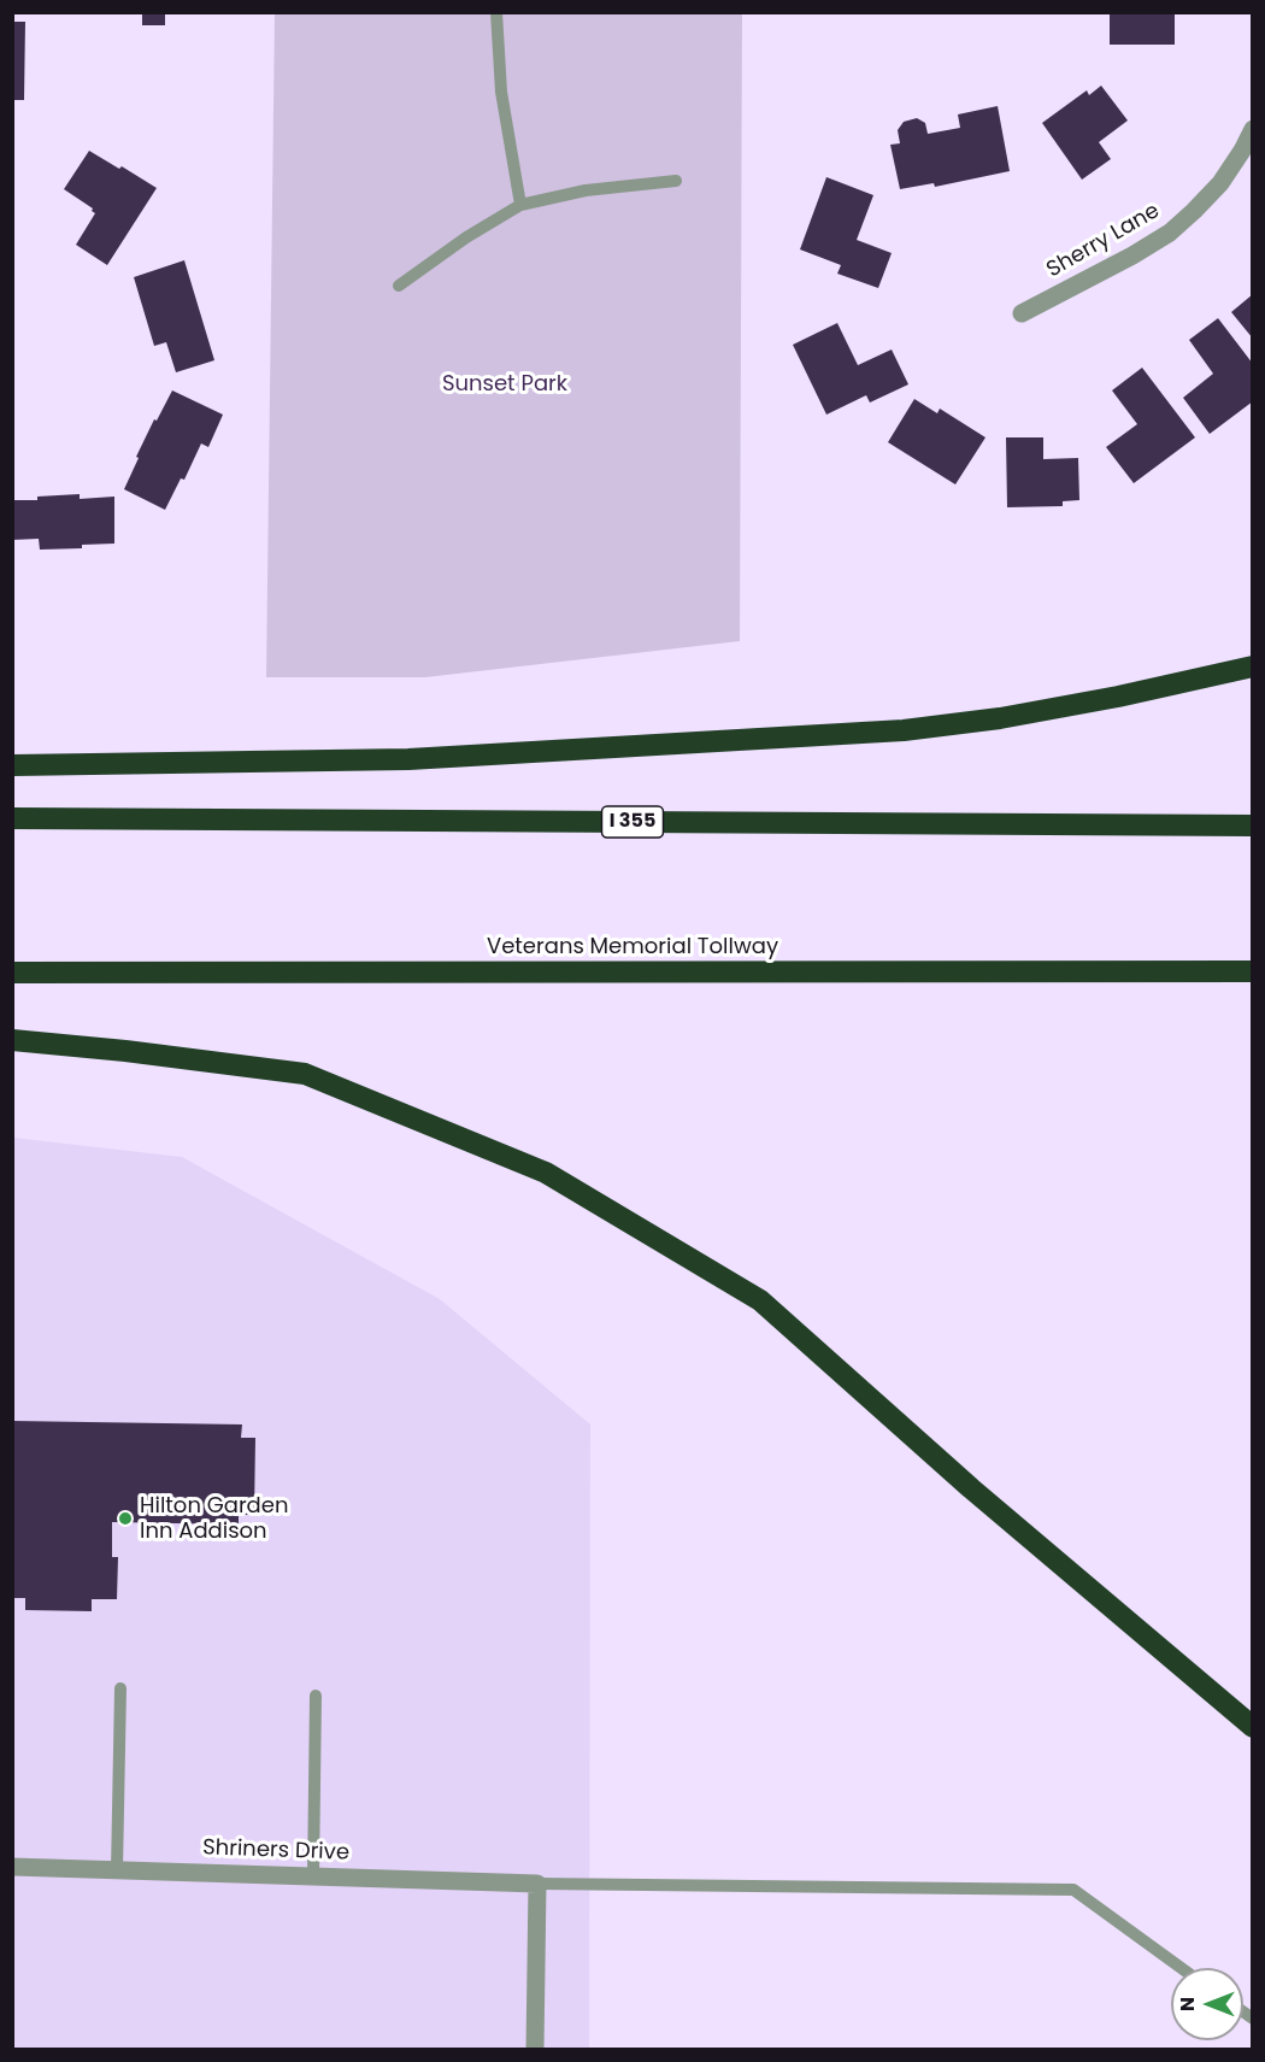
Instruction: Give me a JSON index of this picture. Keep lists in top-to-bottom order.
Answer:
{
  "streets": {
    "highway": ["I 355", "Veterans Memorial Tollway"],
    "street": ["Sherry Lane", "Shriners Drive"]
  },
  "parks": ["Sunset Park"],
  "places": ["Hilton Garden Inn Addison"],
  "north": "left"
}
